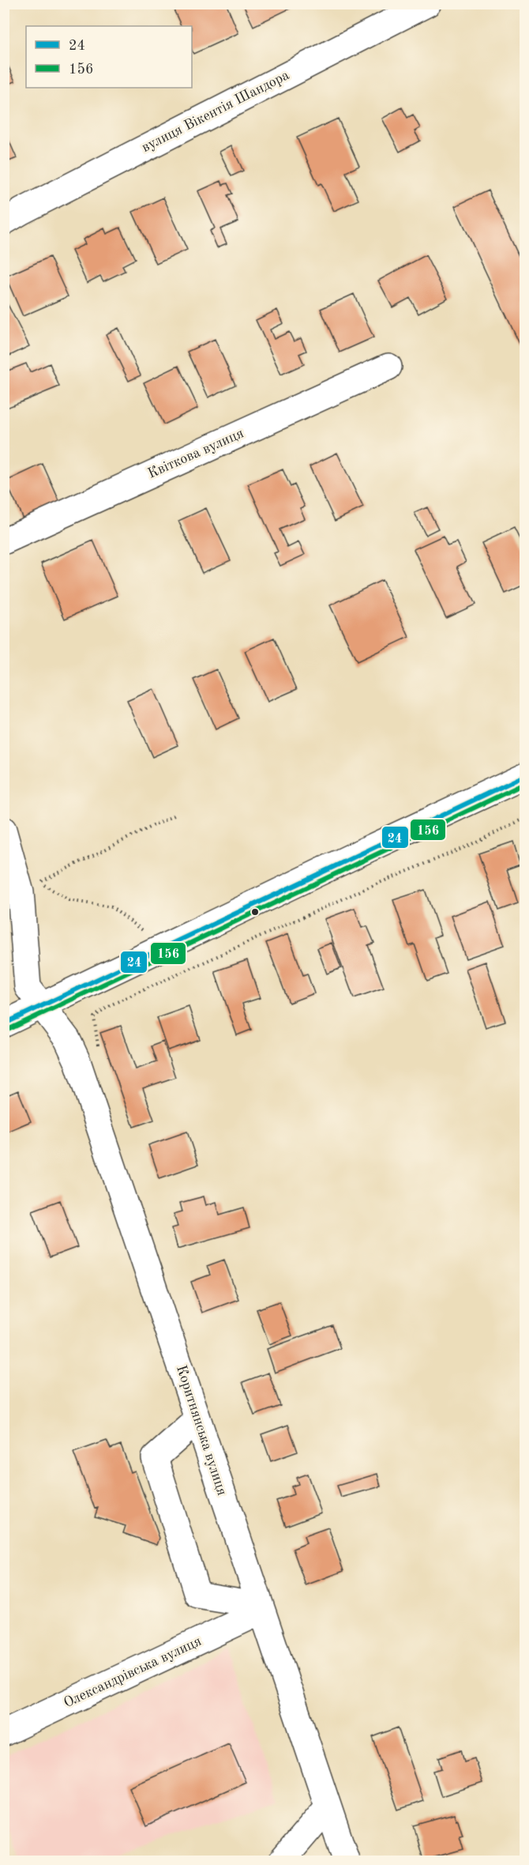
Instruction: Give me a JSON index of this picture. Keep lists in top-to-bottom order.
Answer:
{
  "streets": {
    "street": [
      "вулиця Вікентія Шандора",
      "Квіткова вулиця",
      "Коритнянська вулиця",
      "Олександрівська вулиця"
    ]
  },
  "crossings": [
    ["Коритнянська вулиця", "Олександрівська вулиця"]
  ],
  "lines": ["transit line 24", "transit line 156"],
  "legend": ["24", "156"]
}
